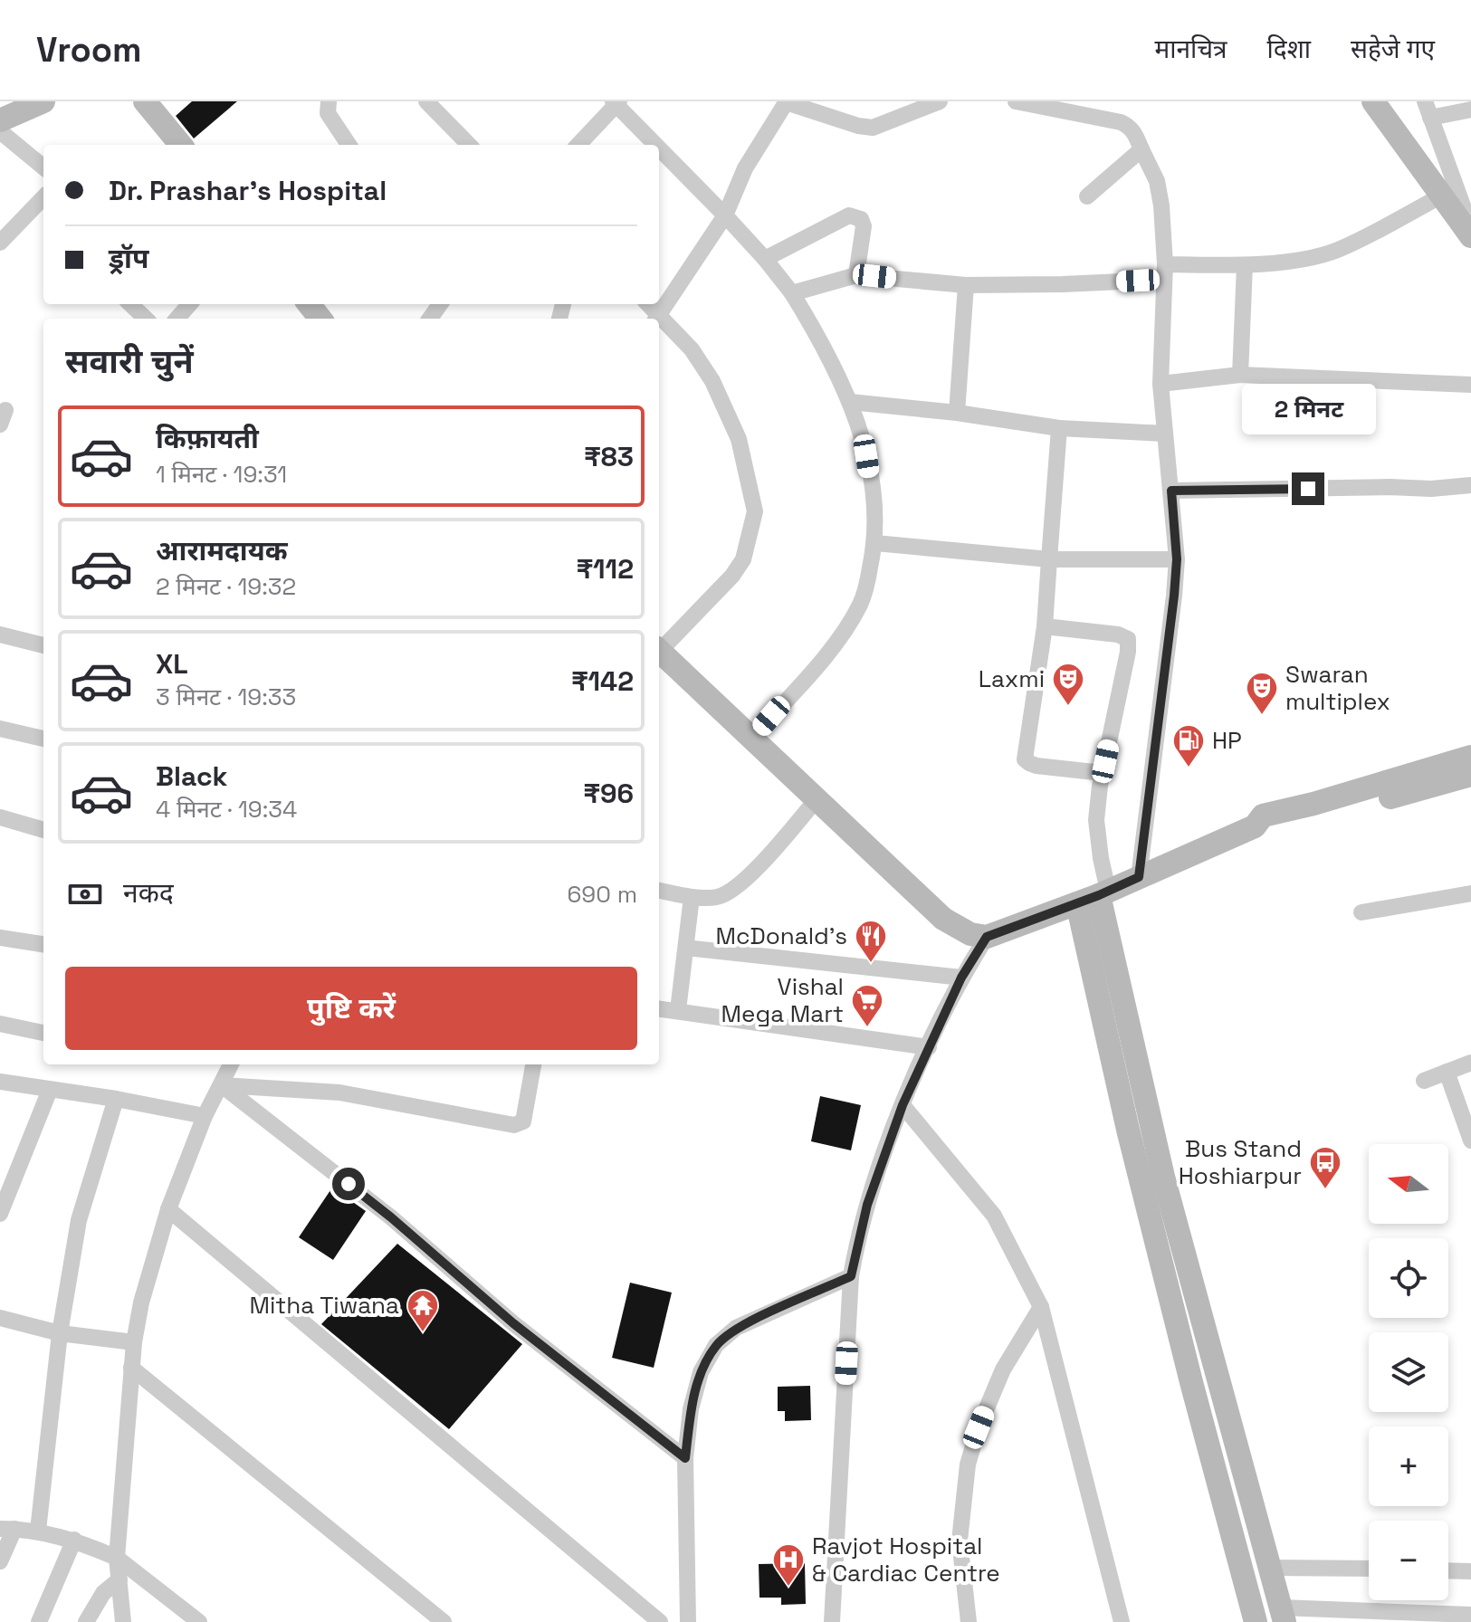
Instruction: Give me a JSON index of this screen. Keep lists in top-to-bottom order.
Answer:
{
  "places": {
    "theatre": ["Laxmi", "Swaran multiplex"],
    "fuel station": ["HP"],
    "restaurant": ["McDonald's"],
    "supermarket": ["Vishal Mega Mart"],
    "bus stop": ["Bus Stand Hoshiarpur"],
    "temple": ["Mitha Tiwana"],
    "hospital": ["Ravjot Hospital & Cardiac Centre"]
  },
  "north": "left",
  "page": {
    "header": "Vroom",
    "nav": ["मानचित्र", "दिशा", "सहेजे गए"],
    "banner": ["Dr. Prashar's Hospital", "ड्रॉप"],
    "heading": "सवारी चुनें",
    "bubble": "2 मिनट",
    "list": [
      {
        "name": "किफ़ायती",
        "note": "1 मिनट · 19:31",
        "value": "₹83"
      },
      {
        "name": "आरामदायक",
        "note": "2 मिनट · 19:32",
        "value": "₹112"
      },
      {
        "name": "XL",
        "note": "3 मिनट · 19:33",
        "value": "₹142"
      },
      {
        "name": "Black",
        "note": "4 मिनट · 19:34",
        "value": "₹96"
      }
    ],
    "pay": ["नकद", "690 m"],
    "buttons": "पुष्टि करें",
    "map_buttons": ["+", "−"]
  }
}
